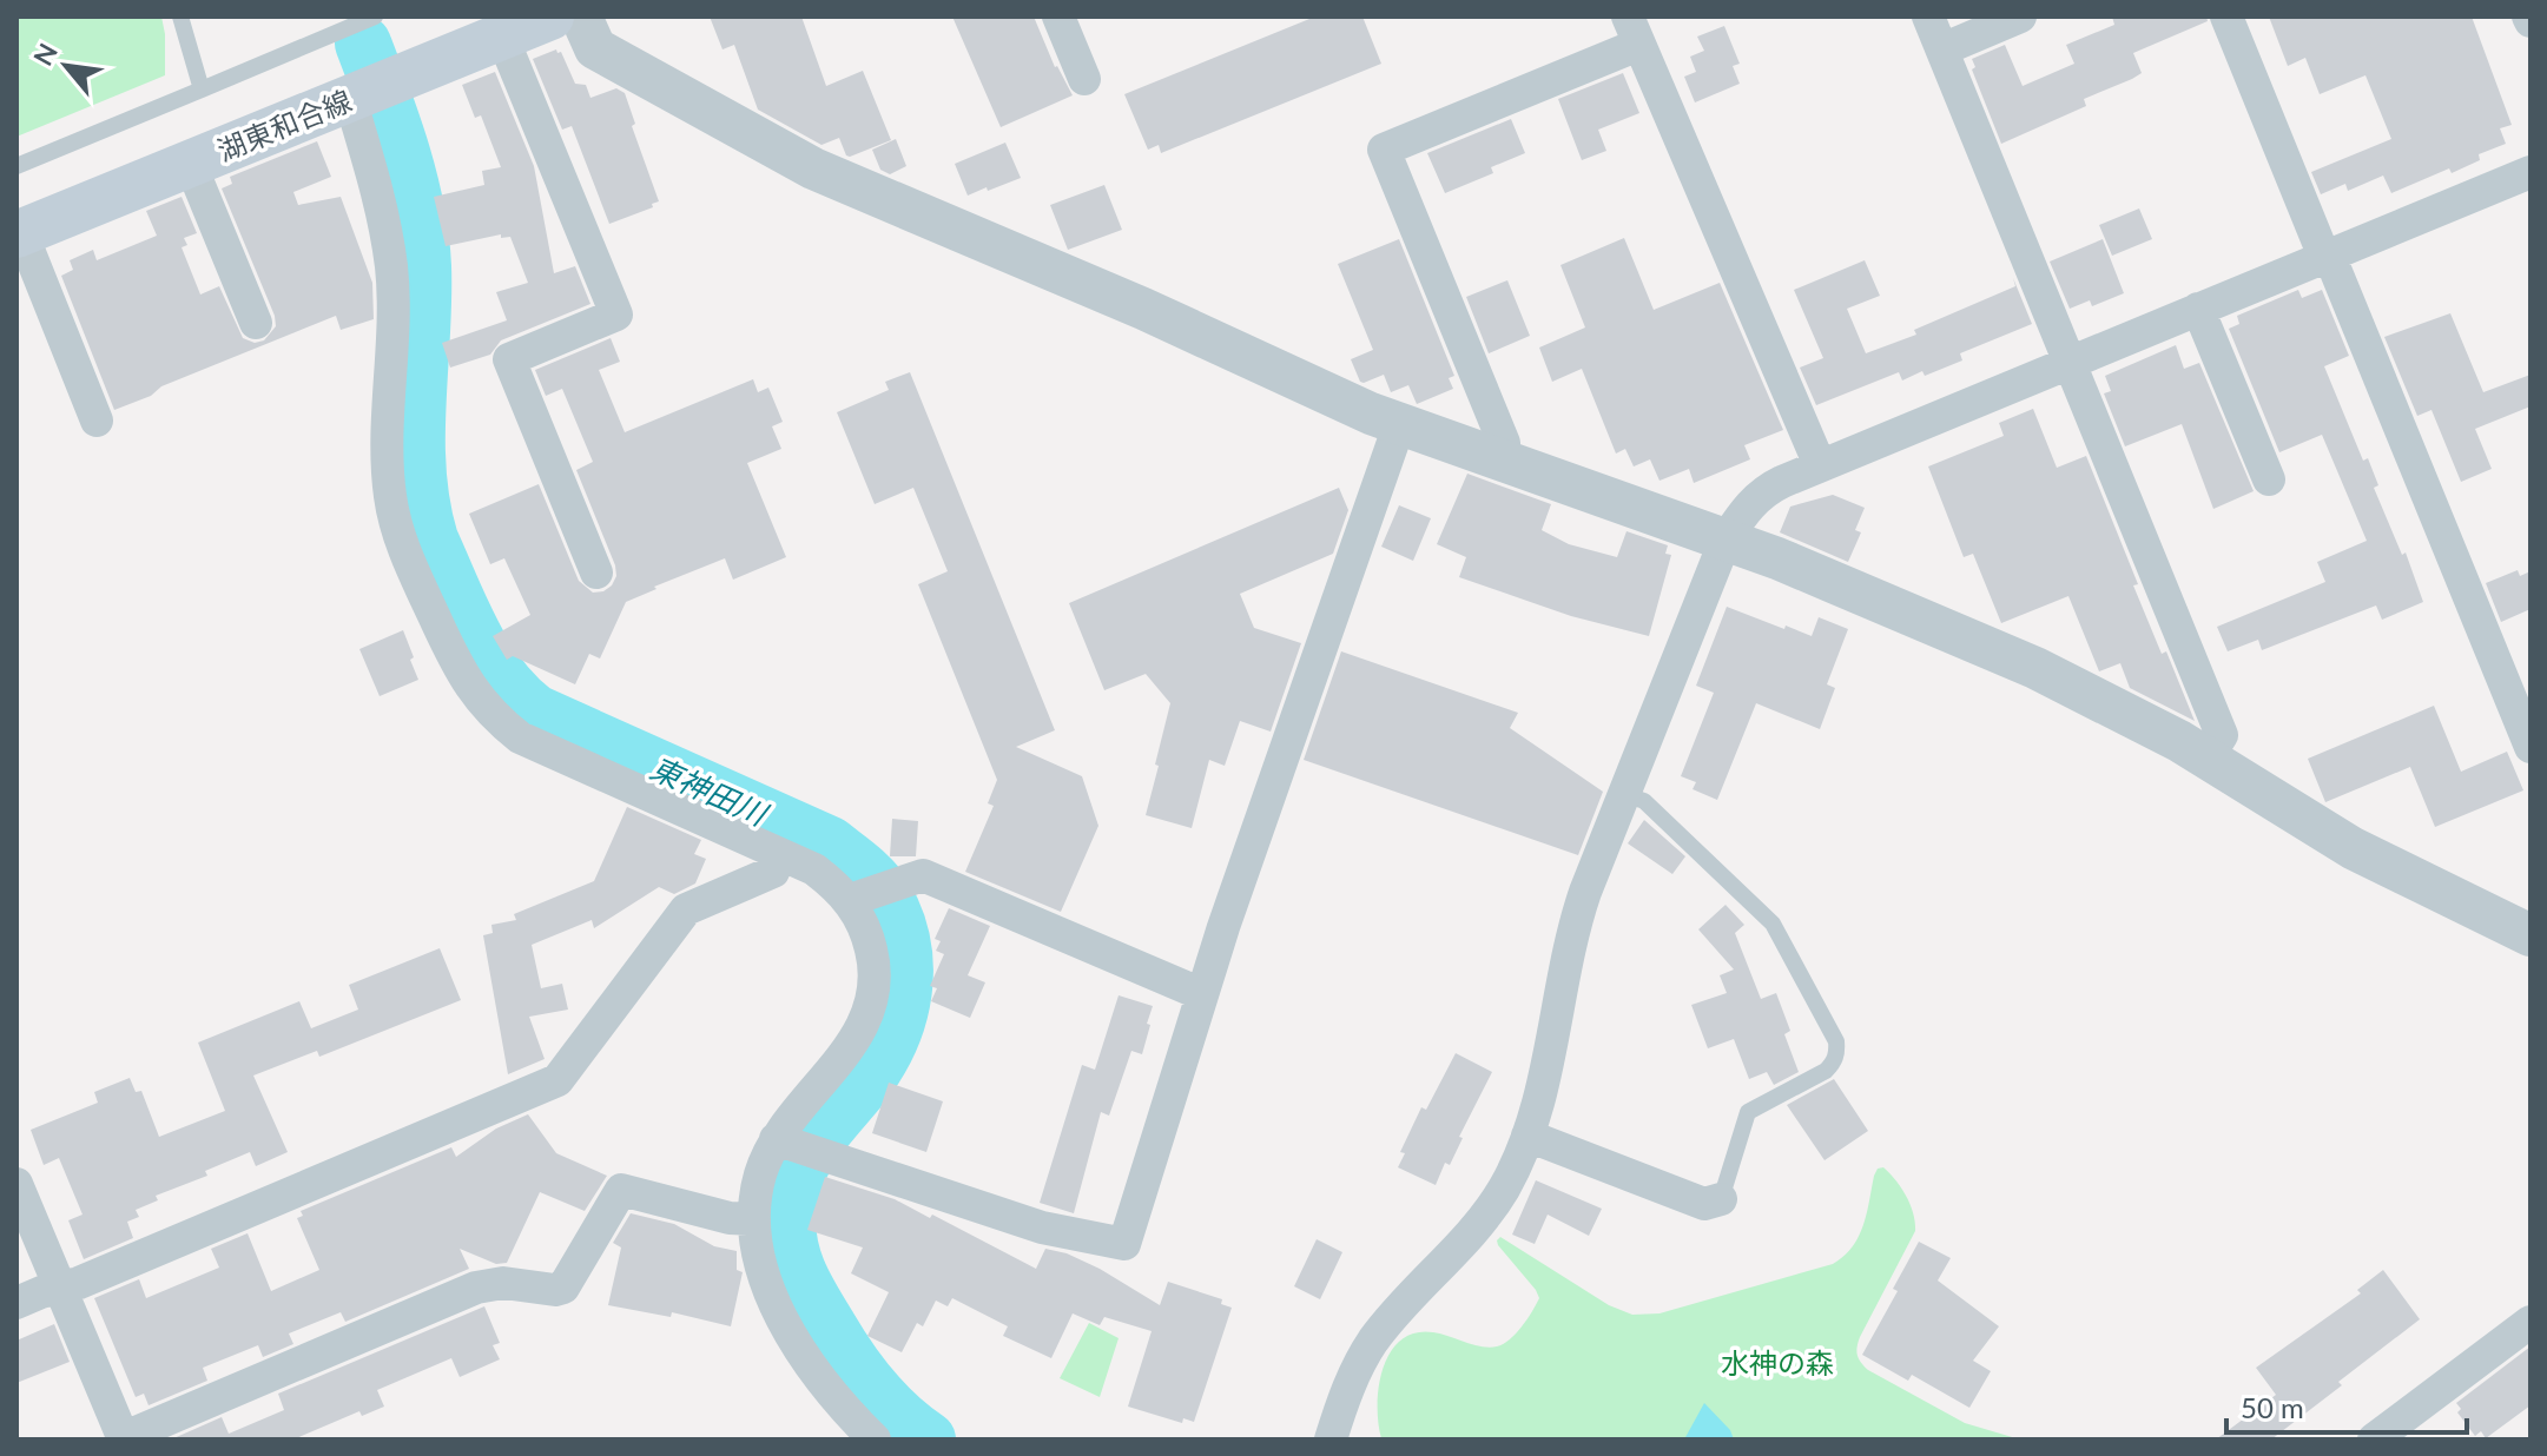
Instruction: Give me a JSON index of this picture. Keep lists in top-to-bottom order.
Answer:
{
  "streets": {
    "main road": ["湖東和合線"]
  },
  "water": ["東神田川"],
  "parks": ["水神の森"],
  "scale_bar": "50 m",
  "north": "top left"
}
